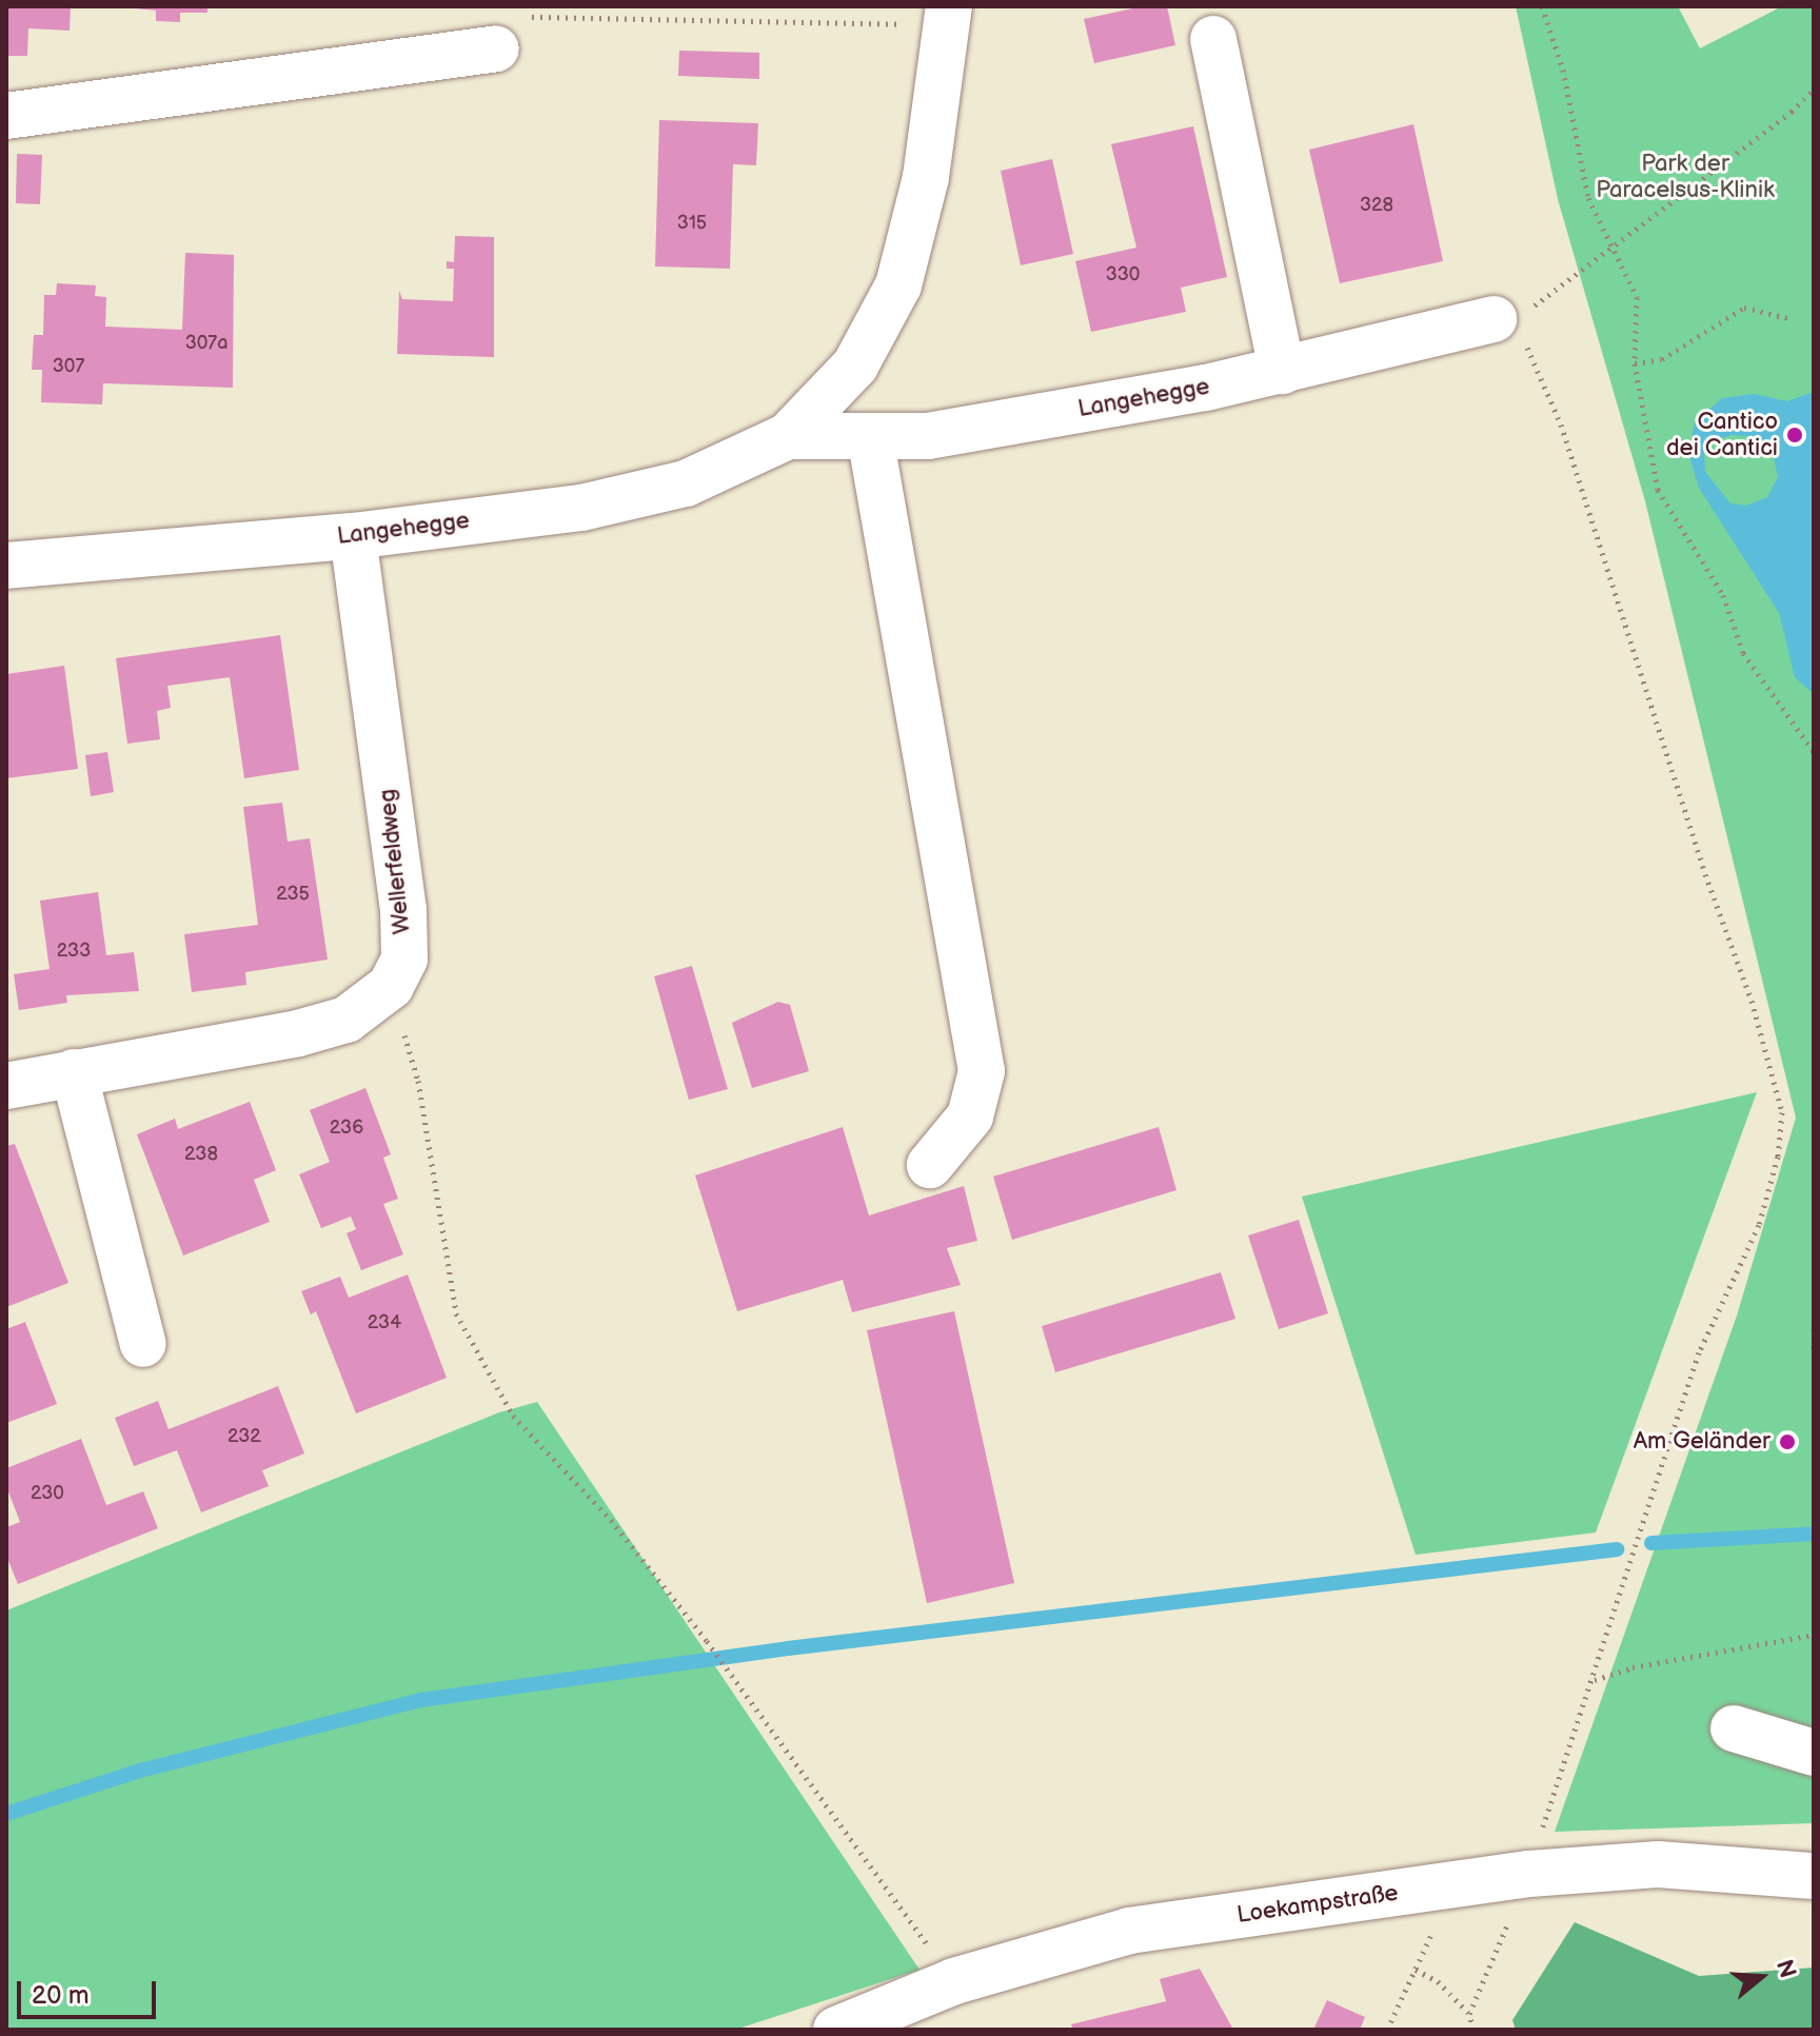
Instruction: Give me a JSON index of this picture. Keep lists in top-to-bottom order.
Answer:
{
  "streets": {
    "street": ["Langehegge", "Wellerfeldweg", "Loekampstraße"]
  },
  "crossings": [
    ["Langehegge", "Wellerfeldweg"]
  ],
  "parks": ["Park der Paracelsus-Klinik"],
  "places": ["Cantico dei Cantici", "Am Geländer"],
  "house_numbers": [
    "328",
    "315",
    "330",
    "307a",
    "307",
    "235",
    "233",
    "236",
    "238",
    "234",
    "232",
    "230"
  ],
  "scale_bar": "20 m",
  "north": "right"
}
